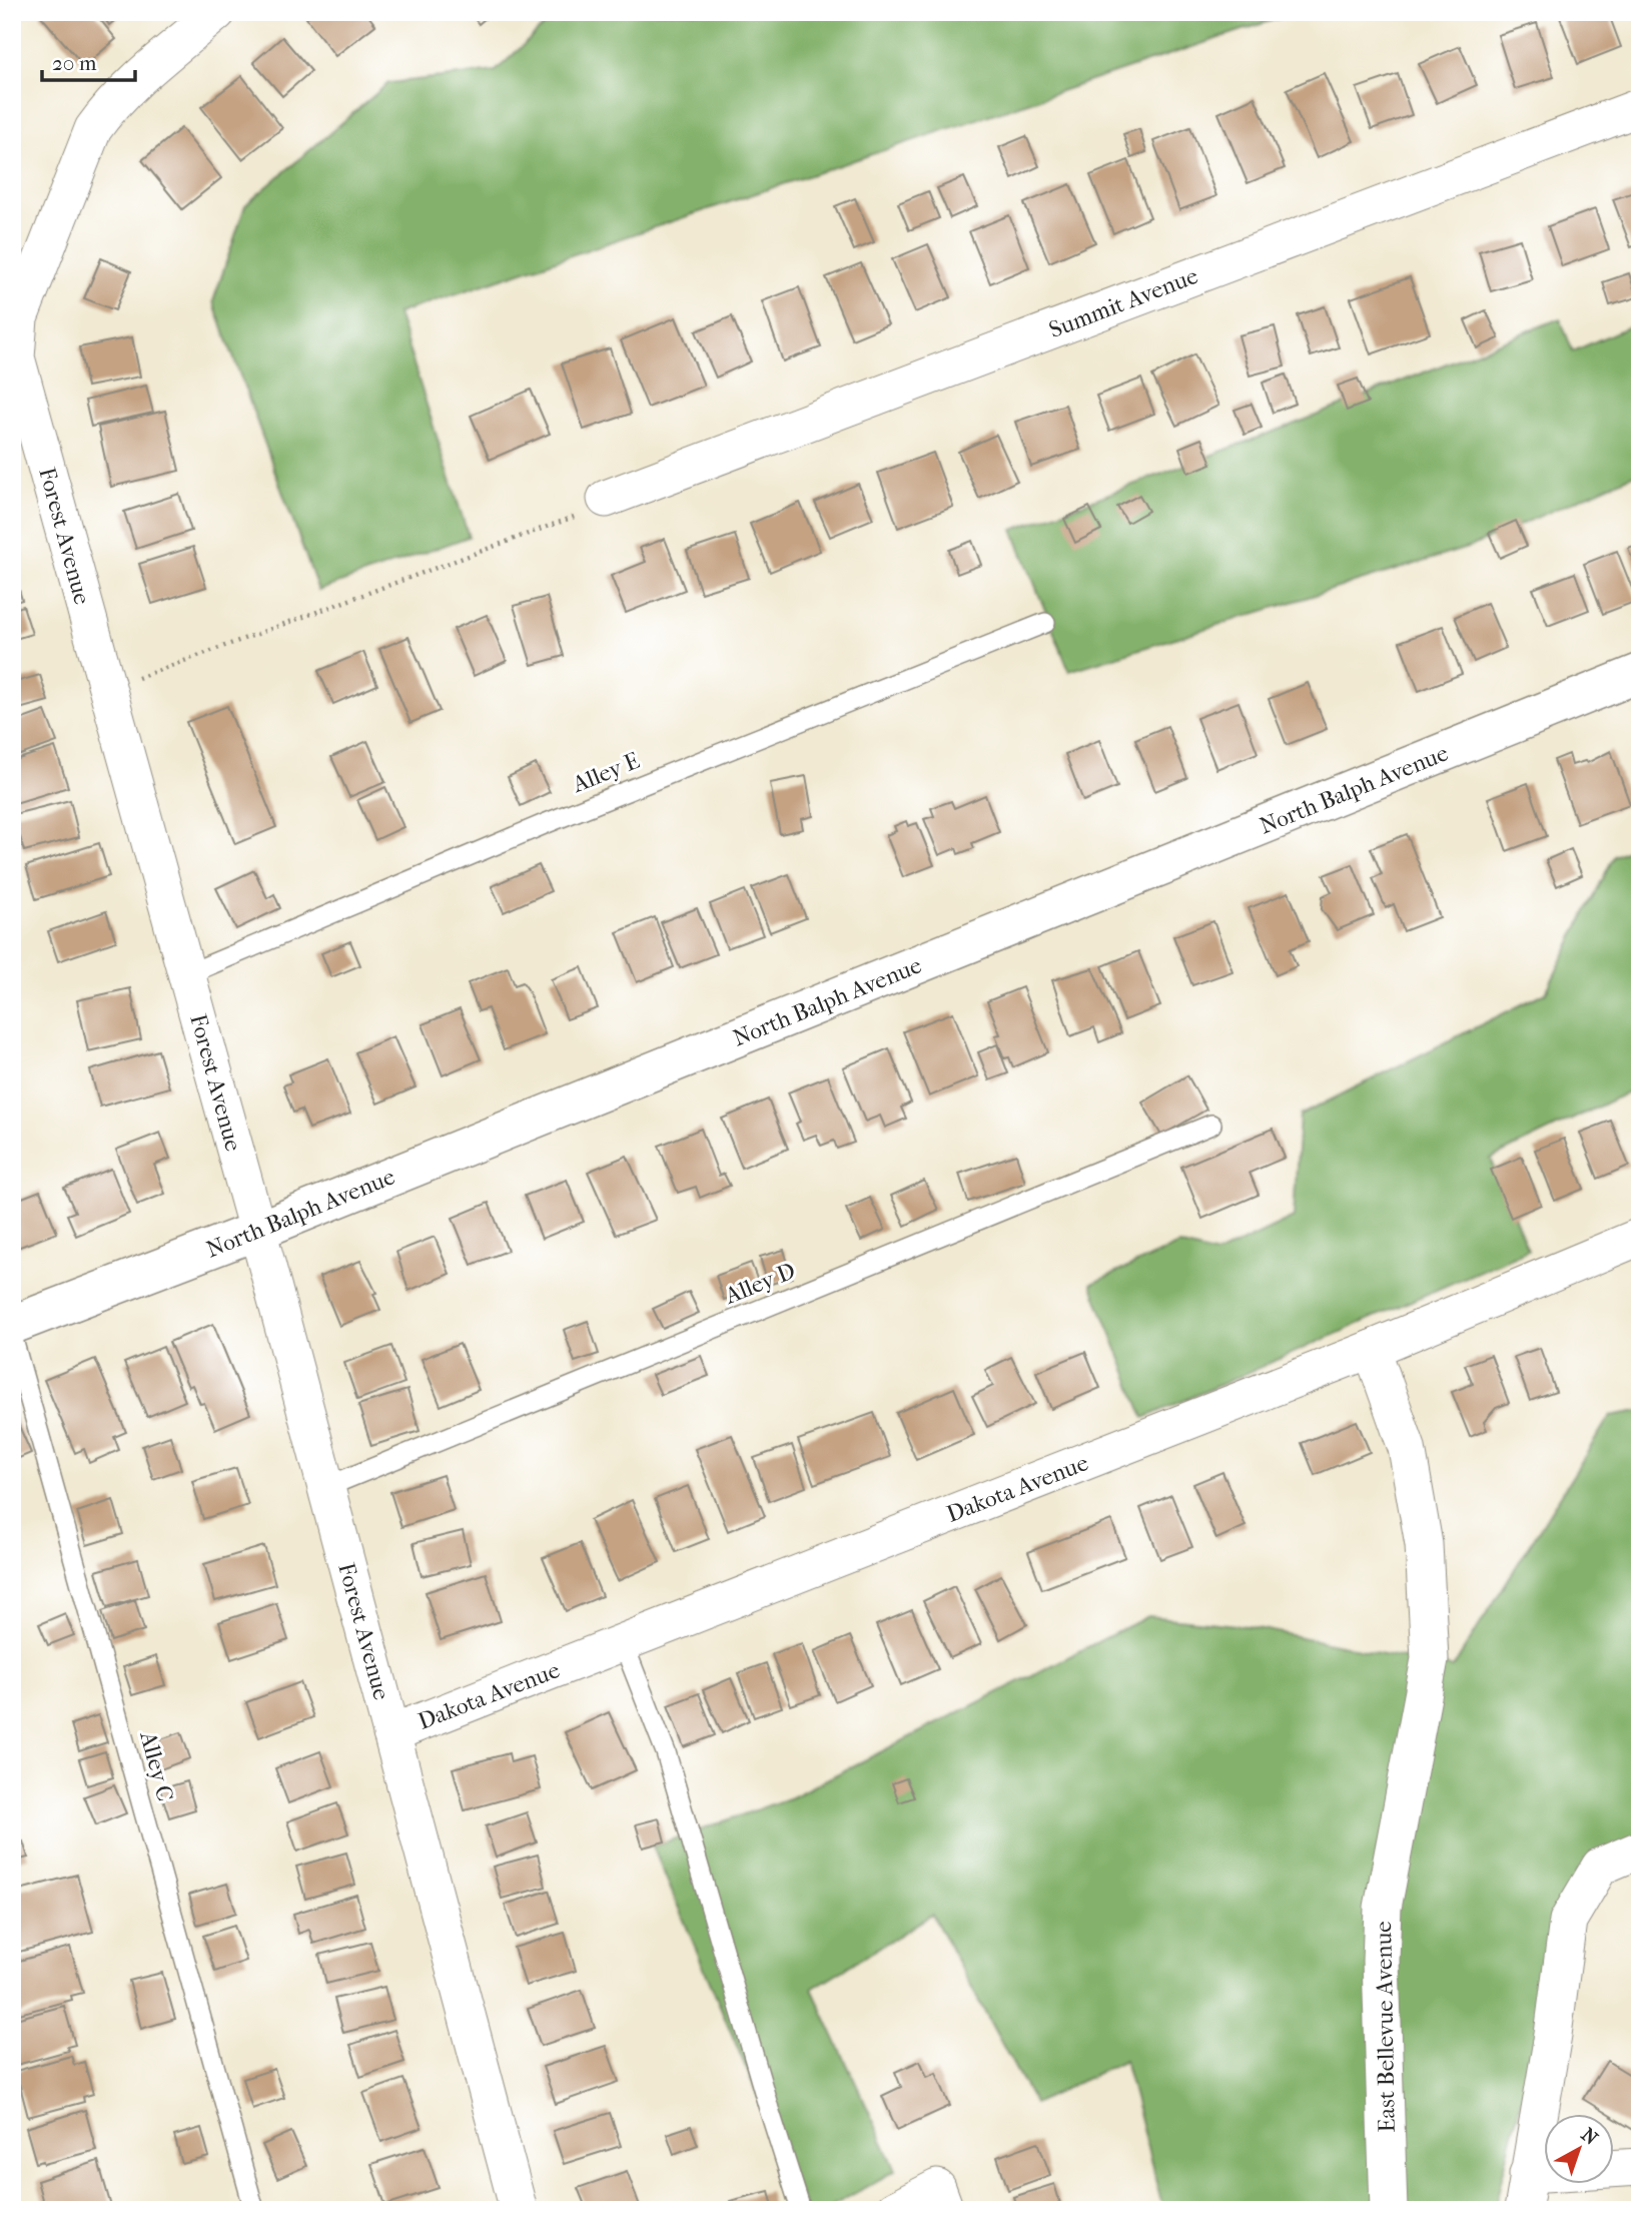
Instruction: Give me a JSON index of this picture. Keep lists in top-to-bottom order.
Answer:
{
  "streets": {
    "street": [
      "Summit Avenue",
      "Forest Avenue",
      "North Balph Avenue",
      "Dakota Avenue",
      "East Bellevue Avenue"
    ],
    "lane": ["Alley E", "Alley D", "Alley C"]
  },
  "crossings": [
    ["Forest Avenue", "Alley E"],
    ["Forest Avenue", "North Balph Avenue"],
    ["Forest Avenue", "Alley D"],
    ["Forest Avenue", "Dakota Avenue"],
    ["Dakota Avenue", "East Bellevue Avenue"]
  ],
  "scale_bar": "20 m",
  "north": "top right"
}
